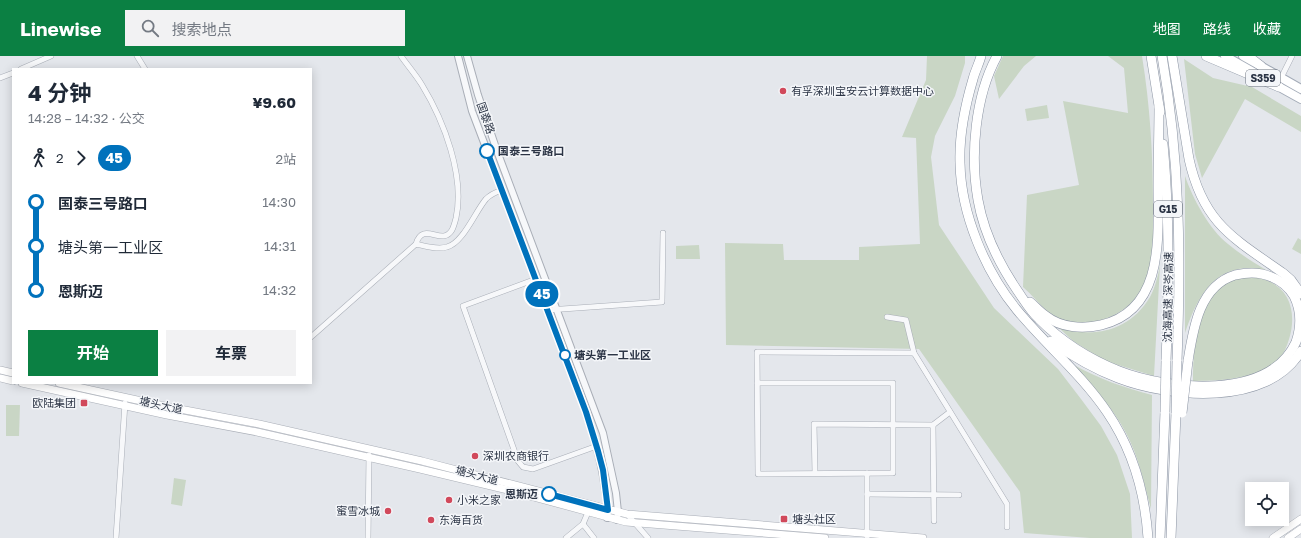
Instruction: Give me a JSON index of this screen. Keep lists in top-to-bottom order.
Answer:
{
  "streets": {
    "highway": ["G15", "沈海高速 深岑高速"],
    "main road": ["S359", "塘头大道"],
    "street": ["国泰路"]
  },
  "crossings": [
    ["国泰路", "塘头大道"]
  ],
  "places": {
    "other": [
      "有孚深圳宝安云计算数据中心",
      "国泰三号路口",
      "塘头第一工业区",
      "深圳农商银行",
      "恩斯迈",
      "小米之家",
      "蜜雪冰城",
      "东海百货"
    ],
    "transit": ["欧陆集团", "塘头社区"]
  },
  "lines": ["bus line 45"],
  "page": {
    "header": "Linewise",
    "search": "搜索地点",
    "nav": ["地图", "路线", "收藏"],
    "on_map": "45",
    "heading": ["4 分钟", "14:28 – 14:32 · 公交", "¥9.60"],
    "legs": ["2", "45", "2站"],
    "list": [
      {
        "name": "国泰三号路口",
        "value": "14:30"
      },
      {
        "name": "塘头第一工业区",
        "value": "14:31"
      },
      {
        "name": "恩斯迈",
        "value": "14:32"
      }
    ],
    "buttons": ["开始", "车票"]
  }
}
